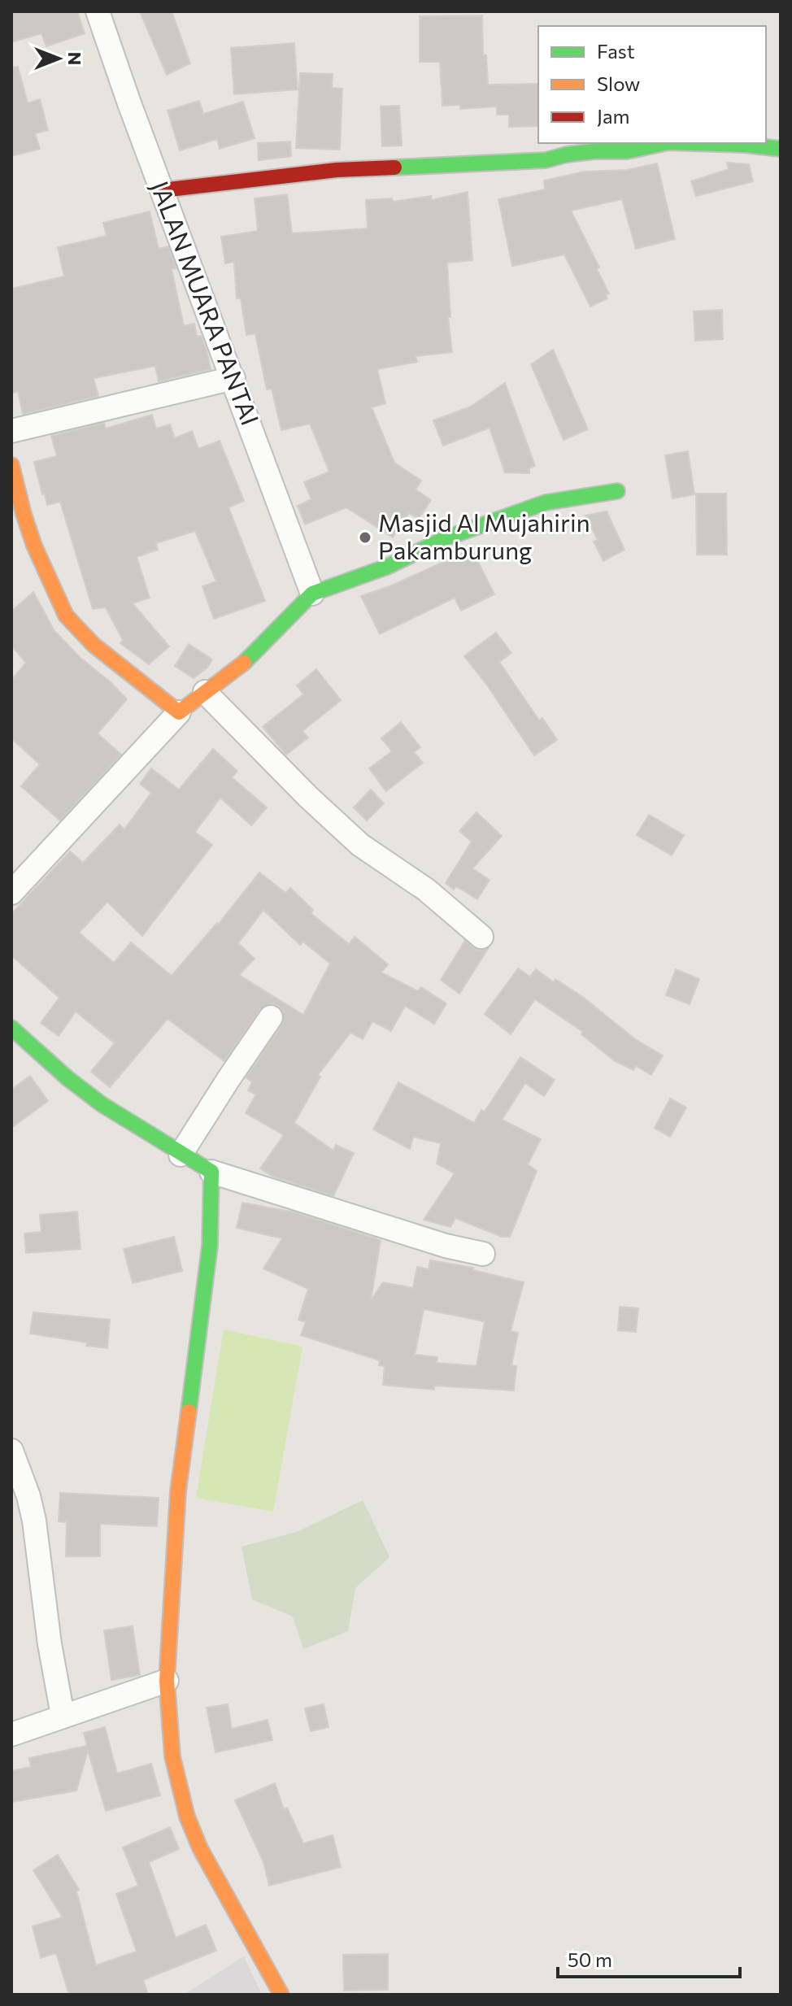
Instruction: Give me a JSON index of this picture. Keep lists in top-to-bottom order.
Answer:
{
  "streets": {
    "street": ["JALAN MUARA PANTAI"]
  },
  "places": ["Masjid Al Mujahirin Pakamburung"],
  "legend": ["Fast", "Slow", "Jam"],
  "scale_bar": "50 m",
  "north": "right"
}
